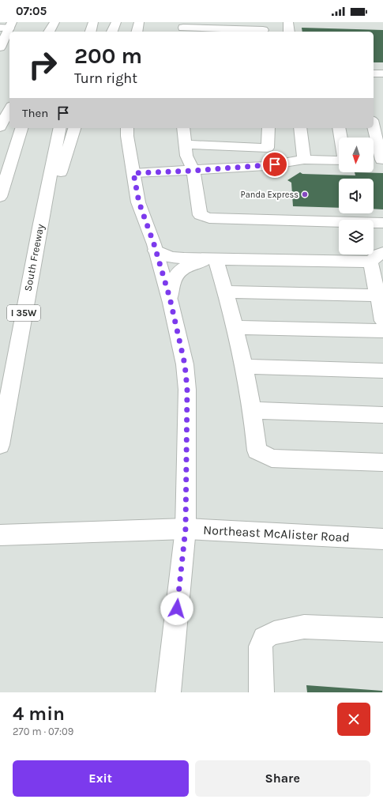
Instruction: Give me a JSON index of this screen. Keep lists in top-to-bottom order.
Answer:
{
  "streets": {
    "main road": ["South Freeway", "I 35W", "Northeast McAlister Road"]
  },
  "places": ["Panda Express"],
  "north": "bottom",
  "page": {
    "status": "07:05",
    "turn": ["200 m", "Turn right"],
    "then": "Then",
    "heading": ["4 min", "270 m · 07:09"],
    "buttons": ["Exit", "Share"]
  }
}
